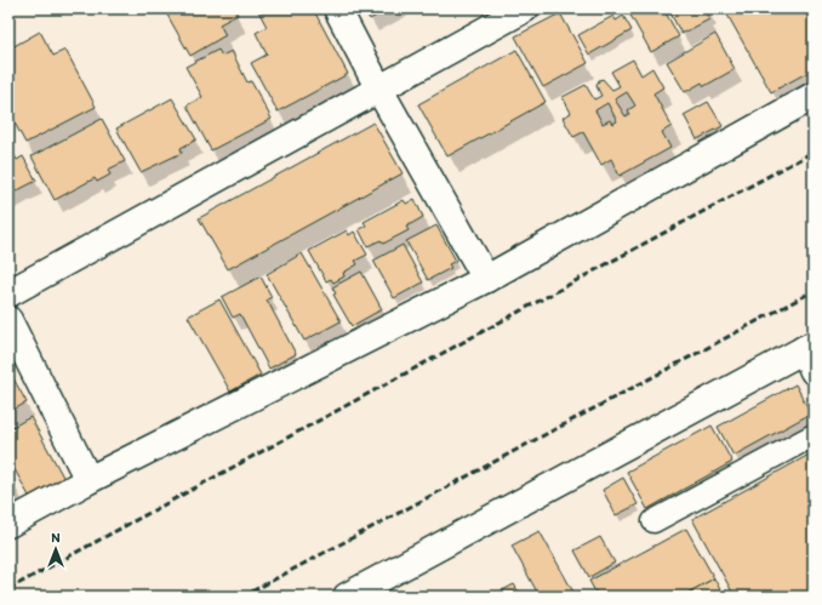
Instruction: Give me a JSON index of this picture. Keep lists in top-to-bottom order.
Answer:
{
  "north": "top"
}
